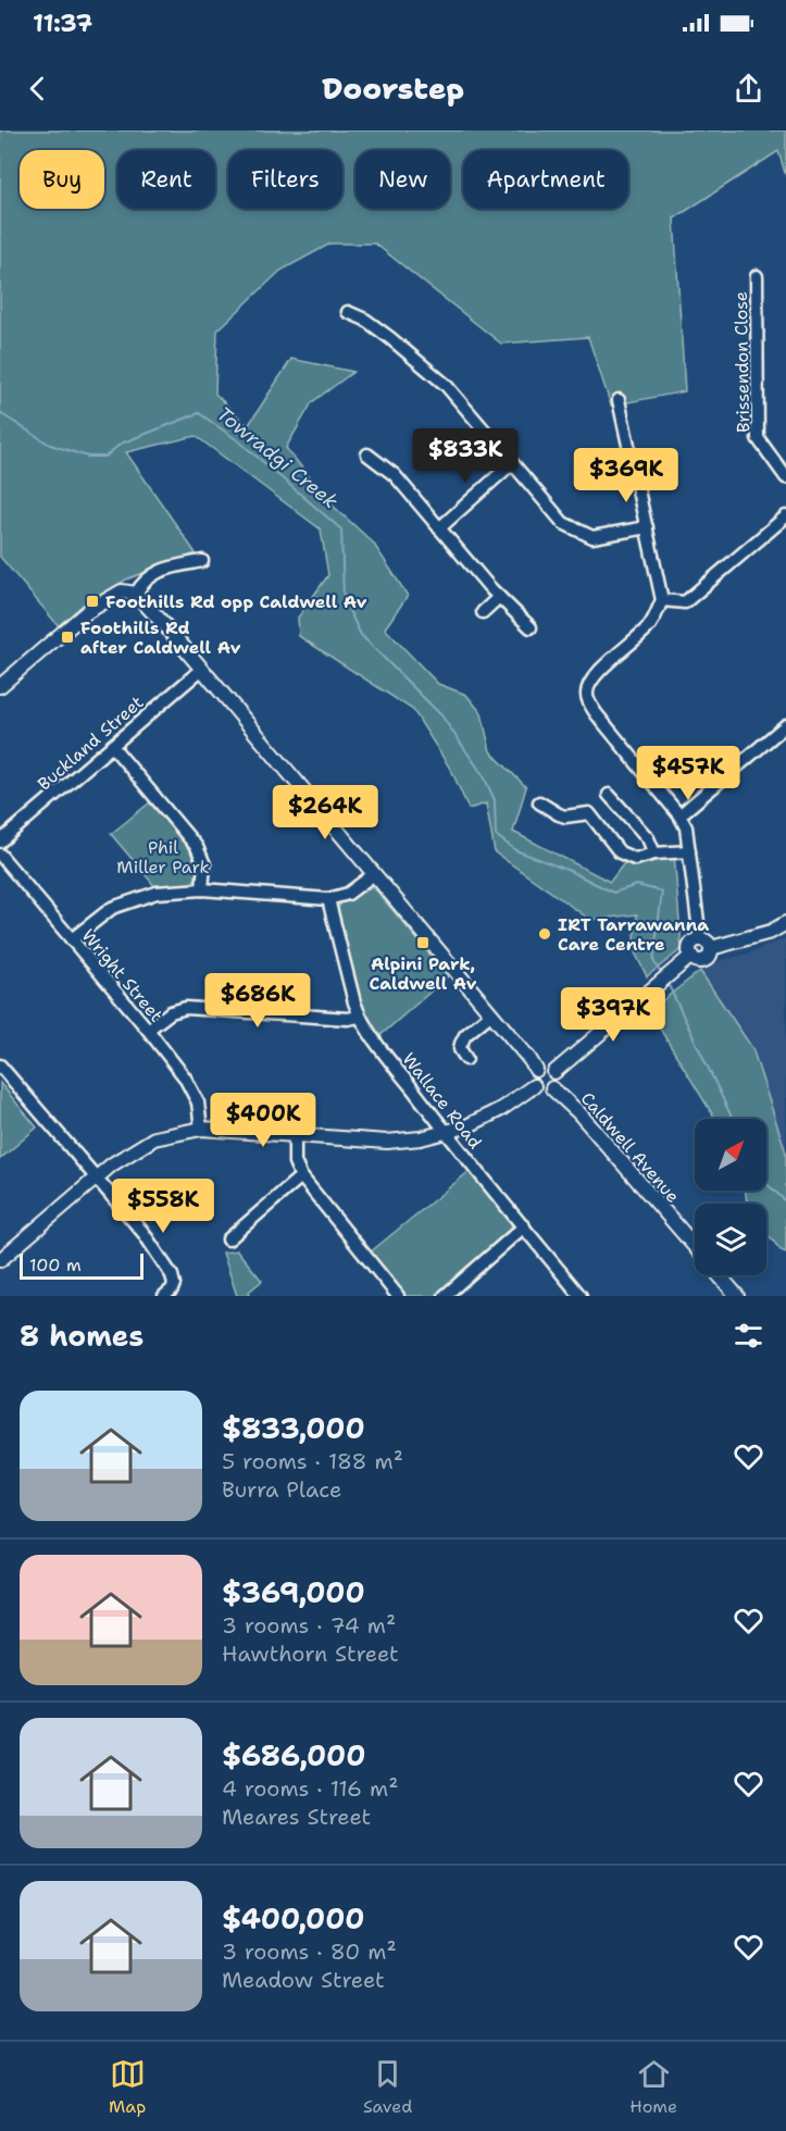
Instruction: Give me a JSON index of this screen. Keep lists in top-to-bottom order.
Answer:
{
  "streets": {
    "main road": ["Caldwell Avenue"],
    "street": [
      "Brissendon Close",
      "Buckland Street",
      "Wright Street",
      "Wallace Road"
    ]
  },
  "water": ["Towradgi Creek"],
  "parks": ["Phil Miller Park"],
  "places": {
    "transit": ["Foothills Rd opp Caldwell Av", "Foothills Rd after Caldwell Av", "Alpini Park, Caldwell Av"],
    "other": ["IRT Tarrawanna Care Centre"]
  },
  "scale_bar": "100 m",
  "north": "top right",
  "page": {
    "status": "11:37",
    "header": "Doorstep",
    "chip": [
      "Buy",
      "Rent",
      "Filters",
      "New",
      "Apartment"
    ],
    "price": [
      "$833K",
      "$369K",
      "$457K",
      "$264K",
      "$686K",
      "$397K",
      "$400K",
      "$558K"
    ],
    "scale": "100 m",
    "heading": "8 homes",
    "list": [
      {
        "name": "$833,000",
        "note": "5 rooms · 188 m² · Burra Place"
      },
      {
        "name": "$369,000",
        "note": "3 rooms · 74 m² · Hawthorn Street"
      },
      {
        "name": "$686,000",
        "note": "4 rooms · 116 m² · Meares Street"
      },
      {
        "name": "$400,000",
        "note": "3 rooms · 80 m² · Meadow Street"
      }
    ],
    "tabs": ["Map", "Saved", "Home"]
  }
}
